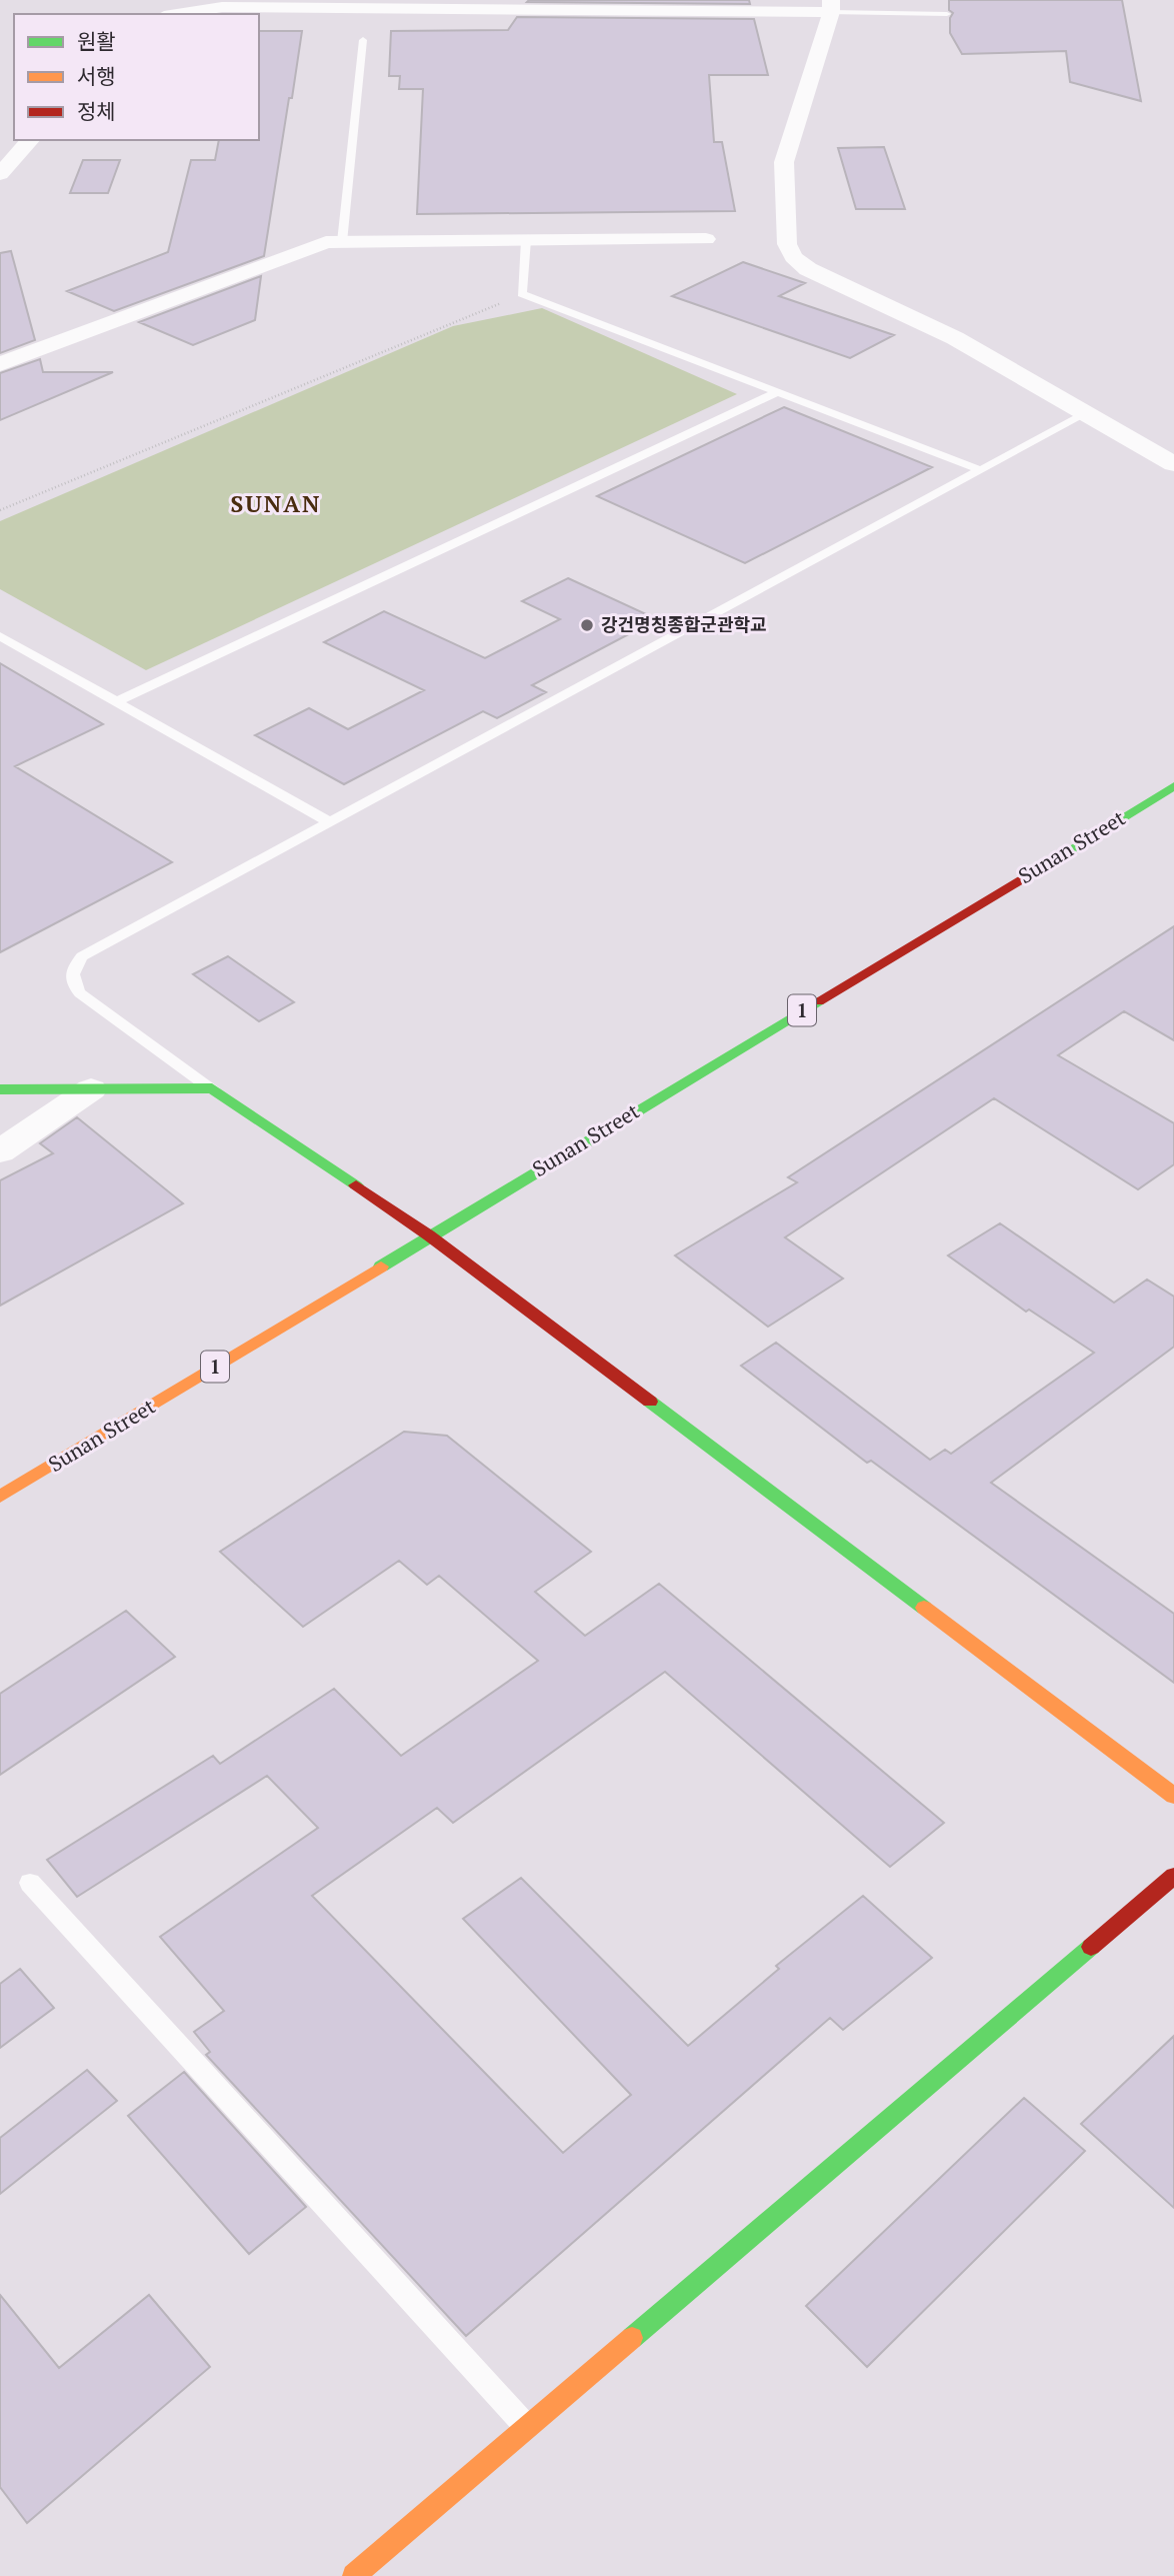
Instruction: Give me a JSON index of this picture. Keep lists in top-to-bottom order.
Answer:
{
  "streets": {
    "street": ["Sunan Street", "1"]
  },
  "districts": ["SUNAN"],
  "places": ["강건명칭종합군관학교"],
  "legend": ["원활", "서행", "정체"]
}
